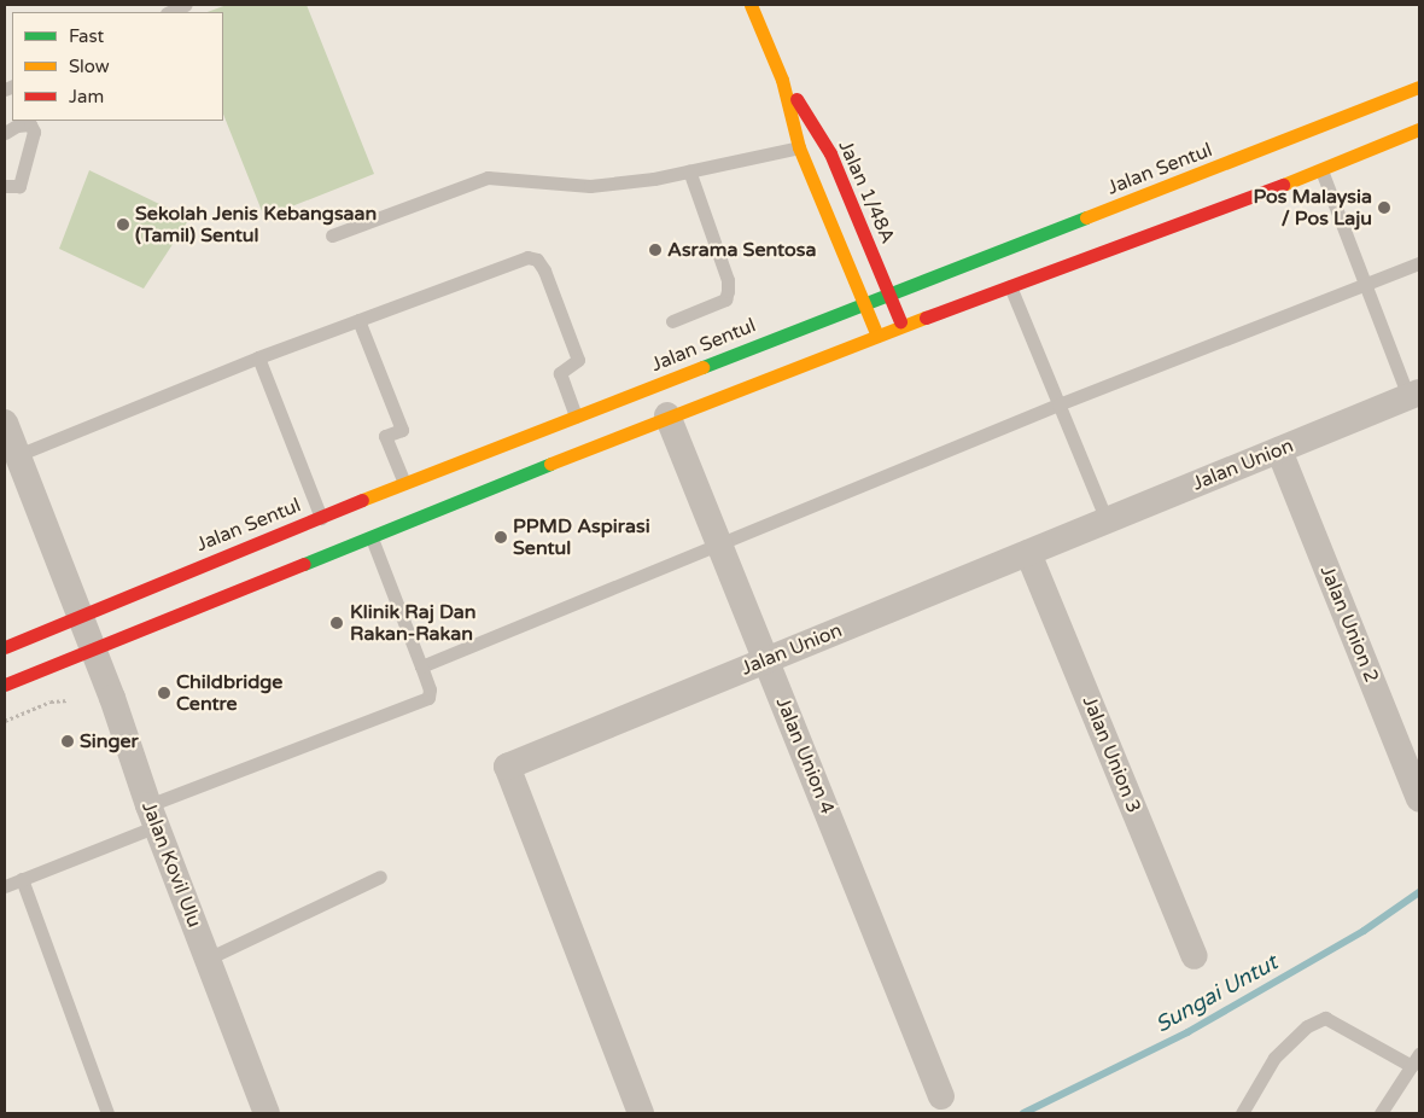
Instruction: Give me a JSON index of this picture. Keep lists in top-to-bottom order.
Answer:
{
  "streets": {
    "main road": ["Jalan Sentul", "Jalan 1/48A"],
    "street": [
      "Jalan Union",
      "Jalan Union 2",
      "Jalan Union 3",
      "Jalan Union 4",
      "Jalan Kovil Ulu"
    ]
  },
  "crossings": [
    ["Jalan Sentul", "Jalan 1/48A"],
    ["Jalan Sentul", "Jalan Kovil Ulu"],
    ["Jalan Union", "Jalan Union 2"],
    ["Jalan Union", "Jalan Union 3"],
    ["Jalan Union", "Jalan Union 4"]
  ],
  "water": ["Sungai Untut"],
  "places": [
    "Pos Malaysia / Pos Laju",
    "Sekolah Jenis Kebangsaan (Tamil) Sentul",
    "Asrama Sentosa",
    "PPMD Aspirasi Sentul",
    "Klinik Raj Dan Rakan-Rakan",
    "Childbridge Centre",
    "Singer"
  ],
  "legend": ["Fast", "Slow", "Jam"]
}
